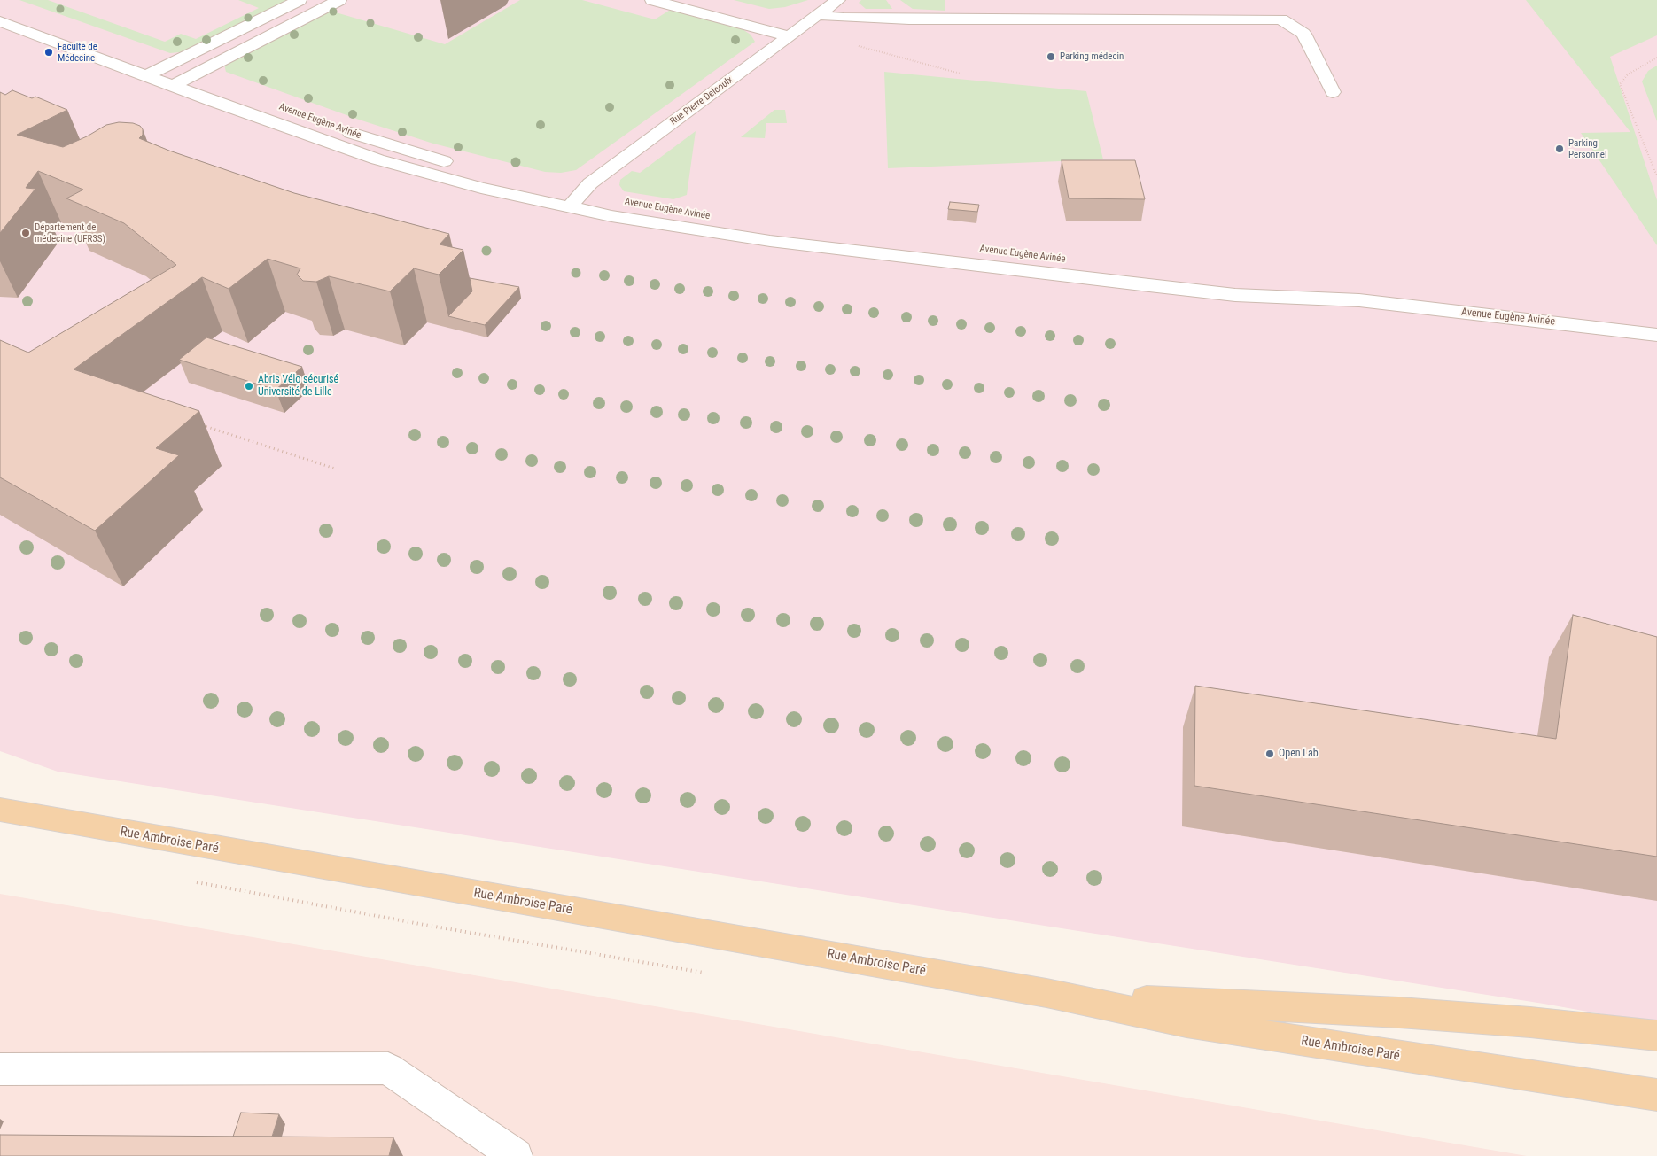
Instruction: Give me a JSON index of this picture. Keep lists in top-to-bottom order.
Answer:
{
  "streets": {
    "main road": ["Rue Ambroise Paré"],
    "street": ["Rue Pierre Delcoulx", "Avenue Eugène Avinée"]
  },
  "crossings": [
    ["Rue Pierre Delcoulx", "Avenue Eugène Avinée"]
  ],
  "places": [
    "Faculté de Médecine",
    "Parking médecin",
    "Parking Personnel",
    "Département de médecine (UFR3S)",
    "Abris Vélo sécurisé Université de Lille",
    "Open Lab"
  ]
}
